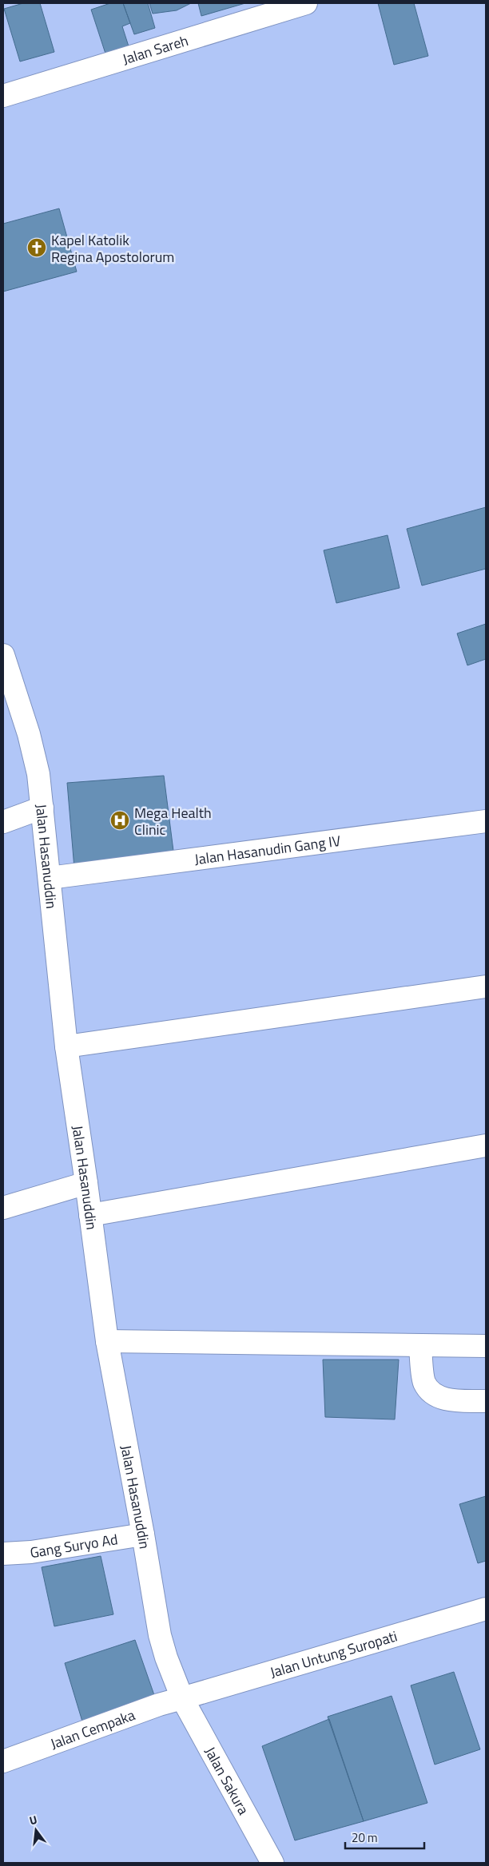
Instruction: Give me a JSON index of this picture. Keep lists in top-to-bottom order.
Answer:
{
  "streets": {
    "street": [
      "Jalan Sareh",
      "Jalan Hasanudin Gang IV",
      "Jalan Hasanuddin",
      "Gang Suryo Ad",
      "Jalan Untung Suropati",
      "Jalan Cempaka",
      "Jalan Sakura"
    ]
  },
  "crossings": [
    ["Jalan Hasanudin Gang IV", "Jalan Hasanuddin"],
    ["Jalan Hasanuddin", "Gang Suryo Ad"],
    ["Jalan Hasanuddin", "Jalan Untung Suropati"],
    ["Jalan Hasanuddin", "Jalan Cempaka"],
    ["Jalan Hasanuddin", "Jalan Sakura"],
    ["Jalan Untung Suropati", "Jalan Cempaka"],
    ["Jalan Untung Suropati", "Jalan Sakura"],
    ["Jalan Cempaka", "Jalan Sakura"]
  ],
  "places": {
    "church": ["Kapel Katolik Regina Apostolorum"],
    "hospital": ["Mega Health Clinic"]
  },
  "scale_bar": "20 m",
  "north": "top"
}
